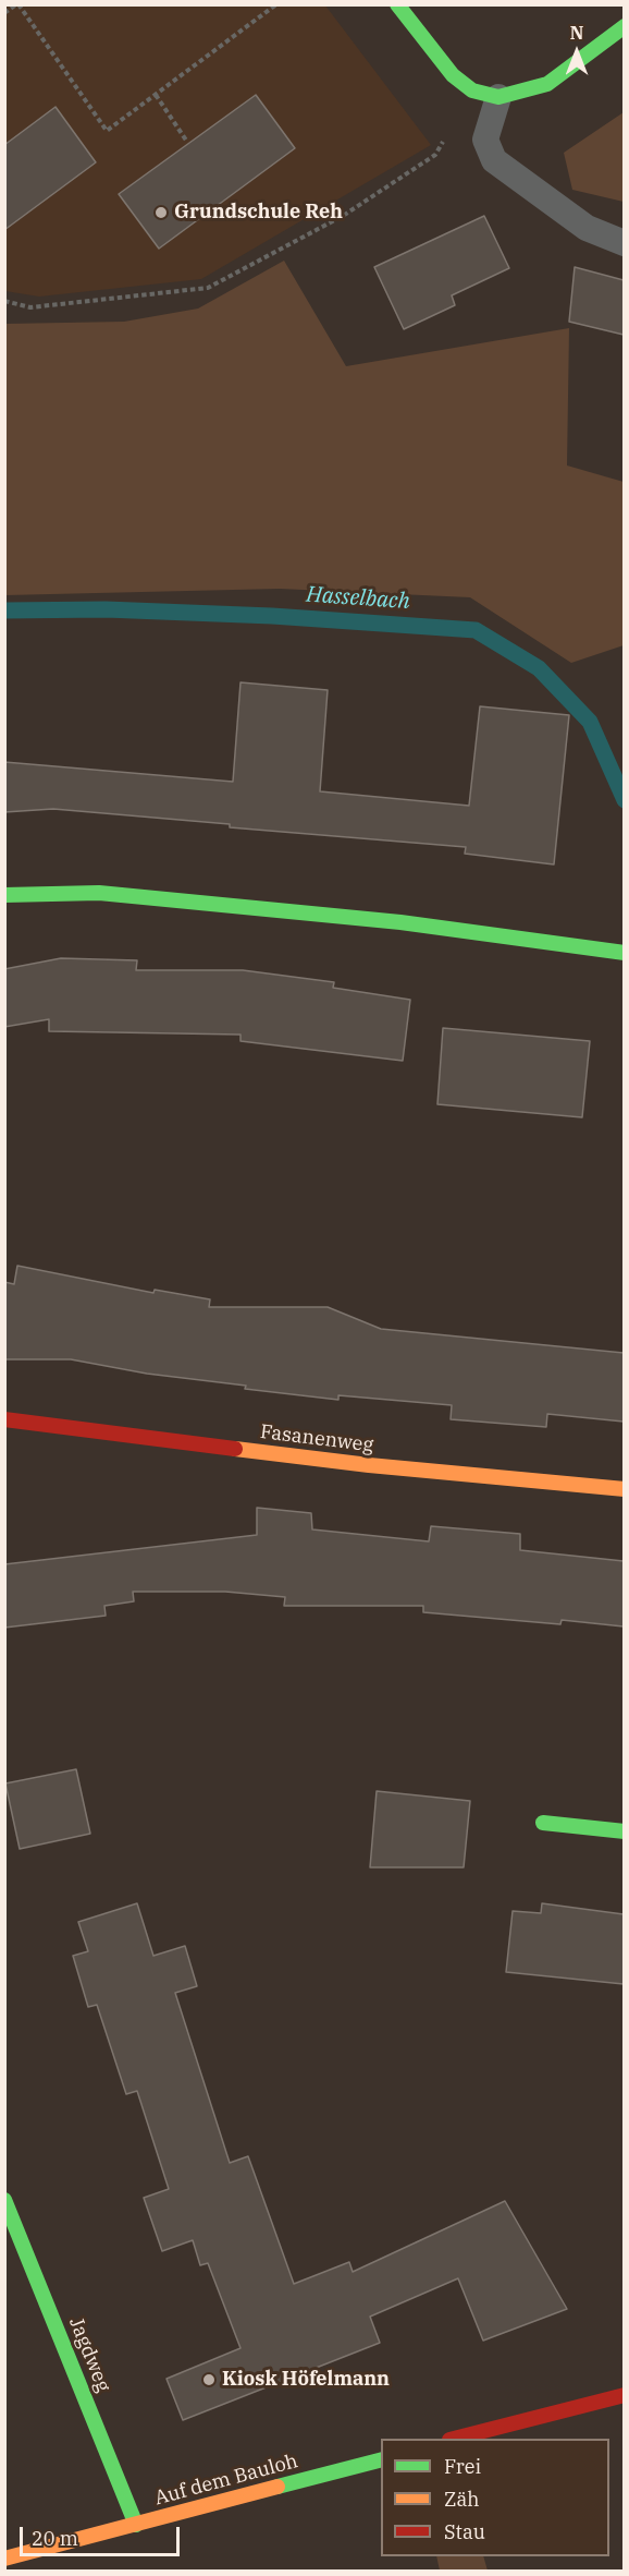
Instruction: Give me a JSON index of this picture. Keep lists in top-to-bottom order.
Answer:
{
  "streets": {
    "street": ["Fasanenweg", "Jagdweg", "Auf dem Bauloh"]
  },
  "crossings": [
    ["Jagdweg", "Auf dem Bauloh"]
  ],
  "water": ["Hasselbach"],
  "places": ["Grundschule Reh", "Kiosk Höfelmann"],
  "legend": ["Frei", "Zäh", "Stau"],
  "scale_bar": "20 m",
  "north": "top"
}
